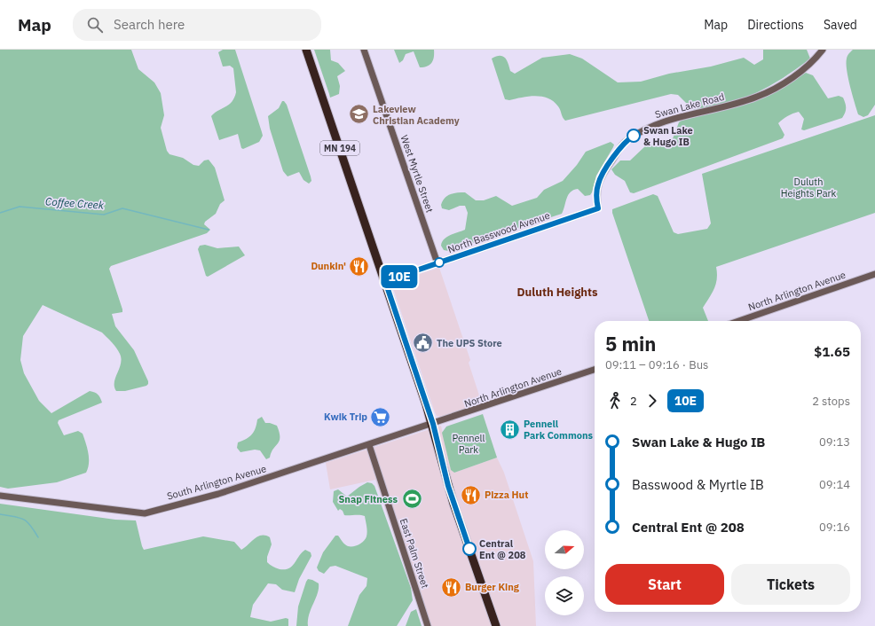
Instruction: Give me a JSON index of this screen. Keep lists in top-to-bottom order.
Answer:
{
  "streets": {
    "highway": ["MN 194"],
    "street": [
      "Swan Lake Road",
      "West Myrtle Street",
      "North Basswood Avenue",
      "North Arlington Avenue",
      "South Arlington Avenue",
      "East Palm Street"
    ]
  },
  "crossings": [
    ["Swan Lake Road", "North Basswood Avenue"],
    ["MN 194", "North Basswood Avenue"],
    ["MN 194", "North Arlington Avenue"],
    ["MN 194", "South Arlington Avenue"],
    ["West Myrtle Street", "North Basswood Avenue"],
    ["North Arlington Avenue", "South Arlington Avenue"],
    ["South Arlington Avenue", "East Palm Street"]
  ],
  "districts": ["Duluth Heights"],
  "water": ["Coffee Creek"],
  "parks": ["Duluth Heights Park", "Pennell Park"],
  "places": {
    "school or university": ["Lakeview Christian Academy"],
    "other": ["Swan Lake & Hugo IB", "Central Ent @ 208"],
    "restaurant": ["Dunkin'", "Pizza Hut", "Burger King"],
    "public building": ["The UPS Store"],
    "supermarket": ["Kwik Trip"],
    "building": ["Pennell Park Commons"],
    "sports": ["Snap Fitness"]
  },
  "lines": ["bus line 10E"],
  "north": "right",
  "page": {
    "header": "Map",
    "search": "Search here",
    "nav": ["Map", "Directions", "Saved"],
    "on_map": "10E",
    "heading": ["5 min", "09:11 – 09:16 · Bus", "$1.65"],
    "legs": ["2", "10E", "2 stops"],
    "list": [
      {
        "name": "Swan Lake & Hugo IB",
        "value": "09:13"
      },
      {
        "name": "Basswood & Myrtle IB",
        "value": "09:14"
      },
      {
        "name": "Central Ent @ 208",
        "value": "09:16"
      }
    ],
    "buttons": ["Start", "Tickets"]
  }
}
